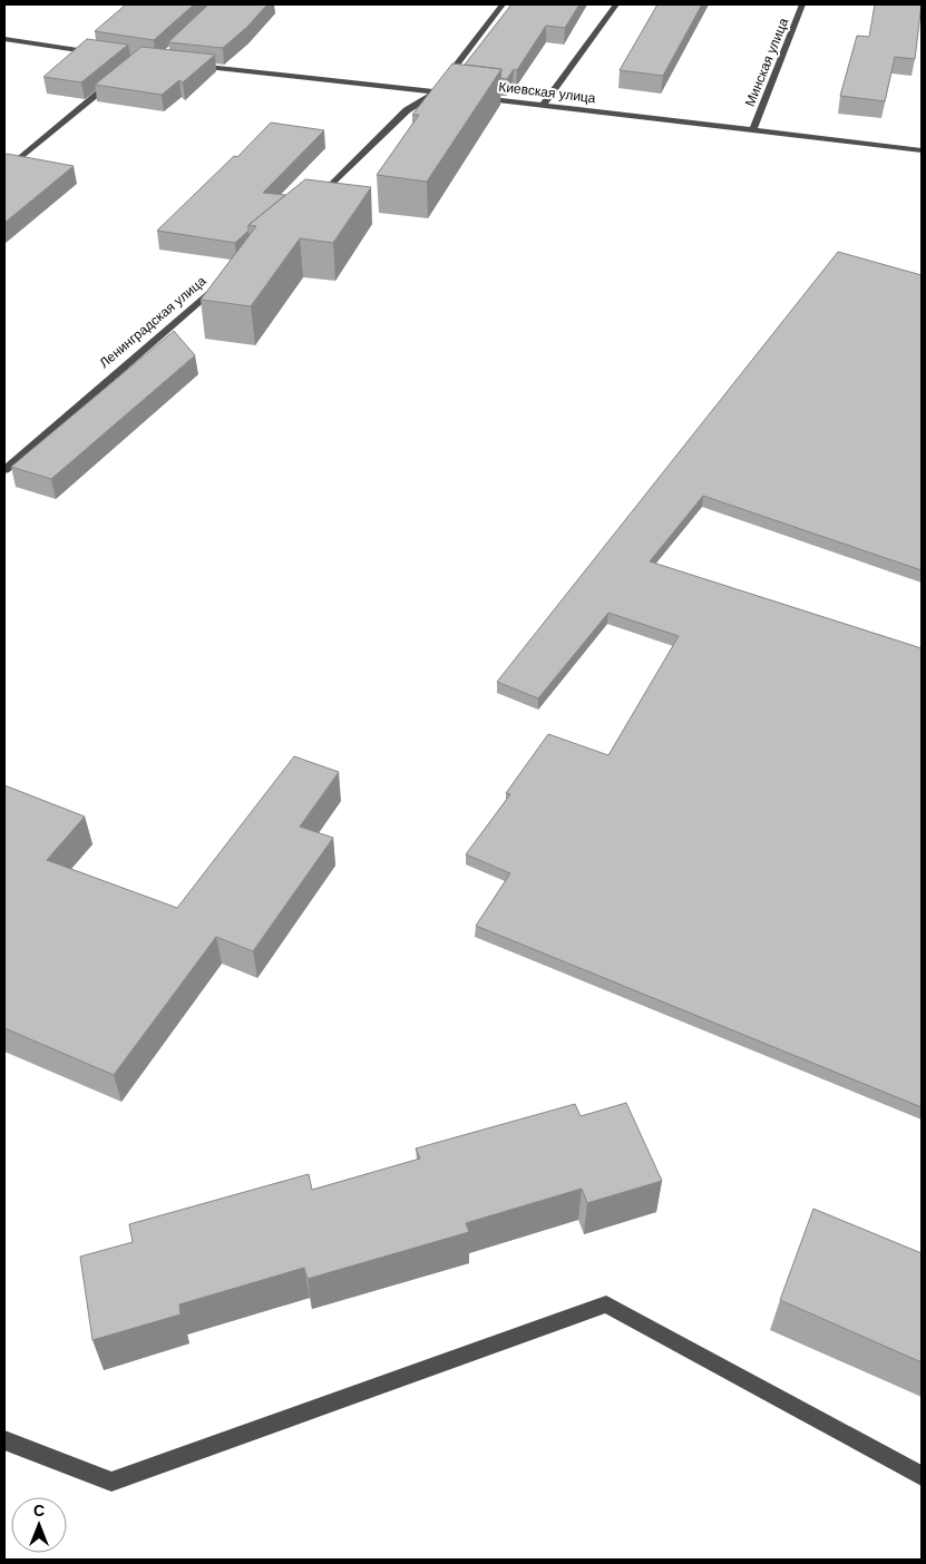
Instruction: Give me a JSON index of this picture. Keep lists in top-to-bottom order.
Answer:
{
  "streets": {
    "street": ["Минская улица", "Киевская улица", "Ленинградская улица"]
  },
  "crossings": [
    ["Минская улица", "Киевская улица"]
  ],
  "north": "top"
}
